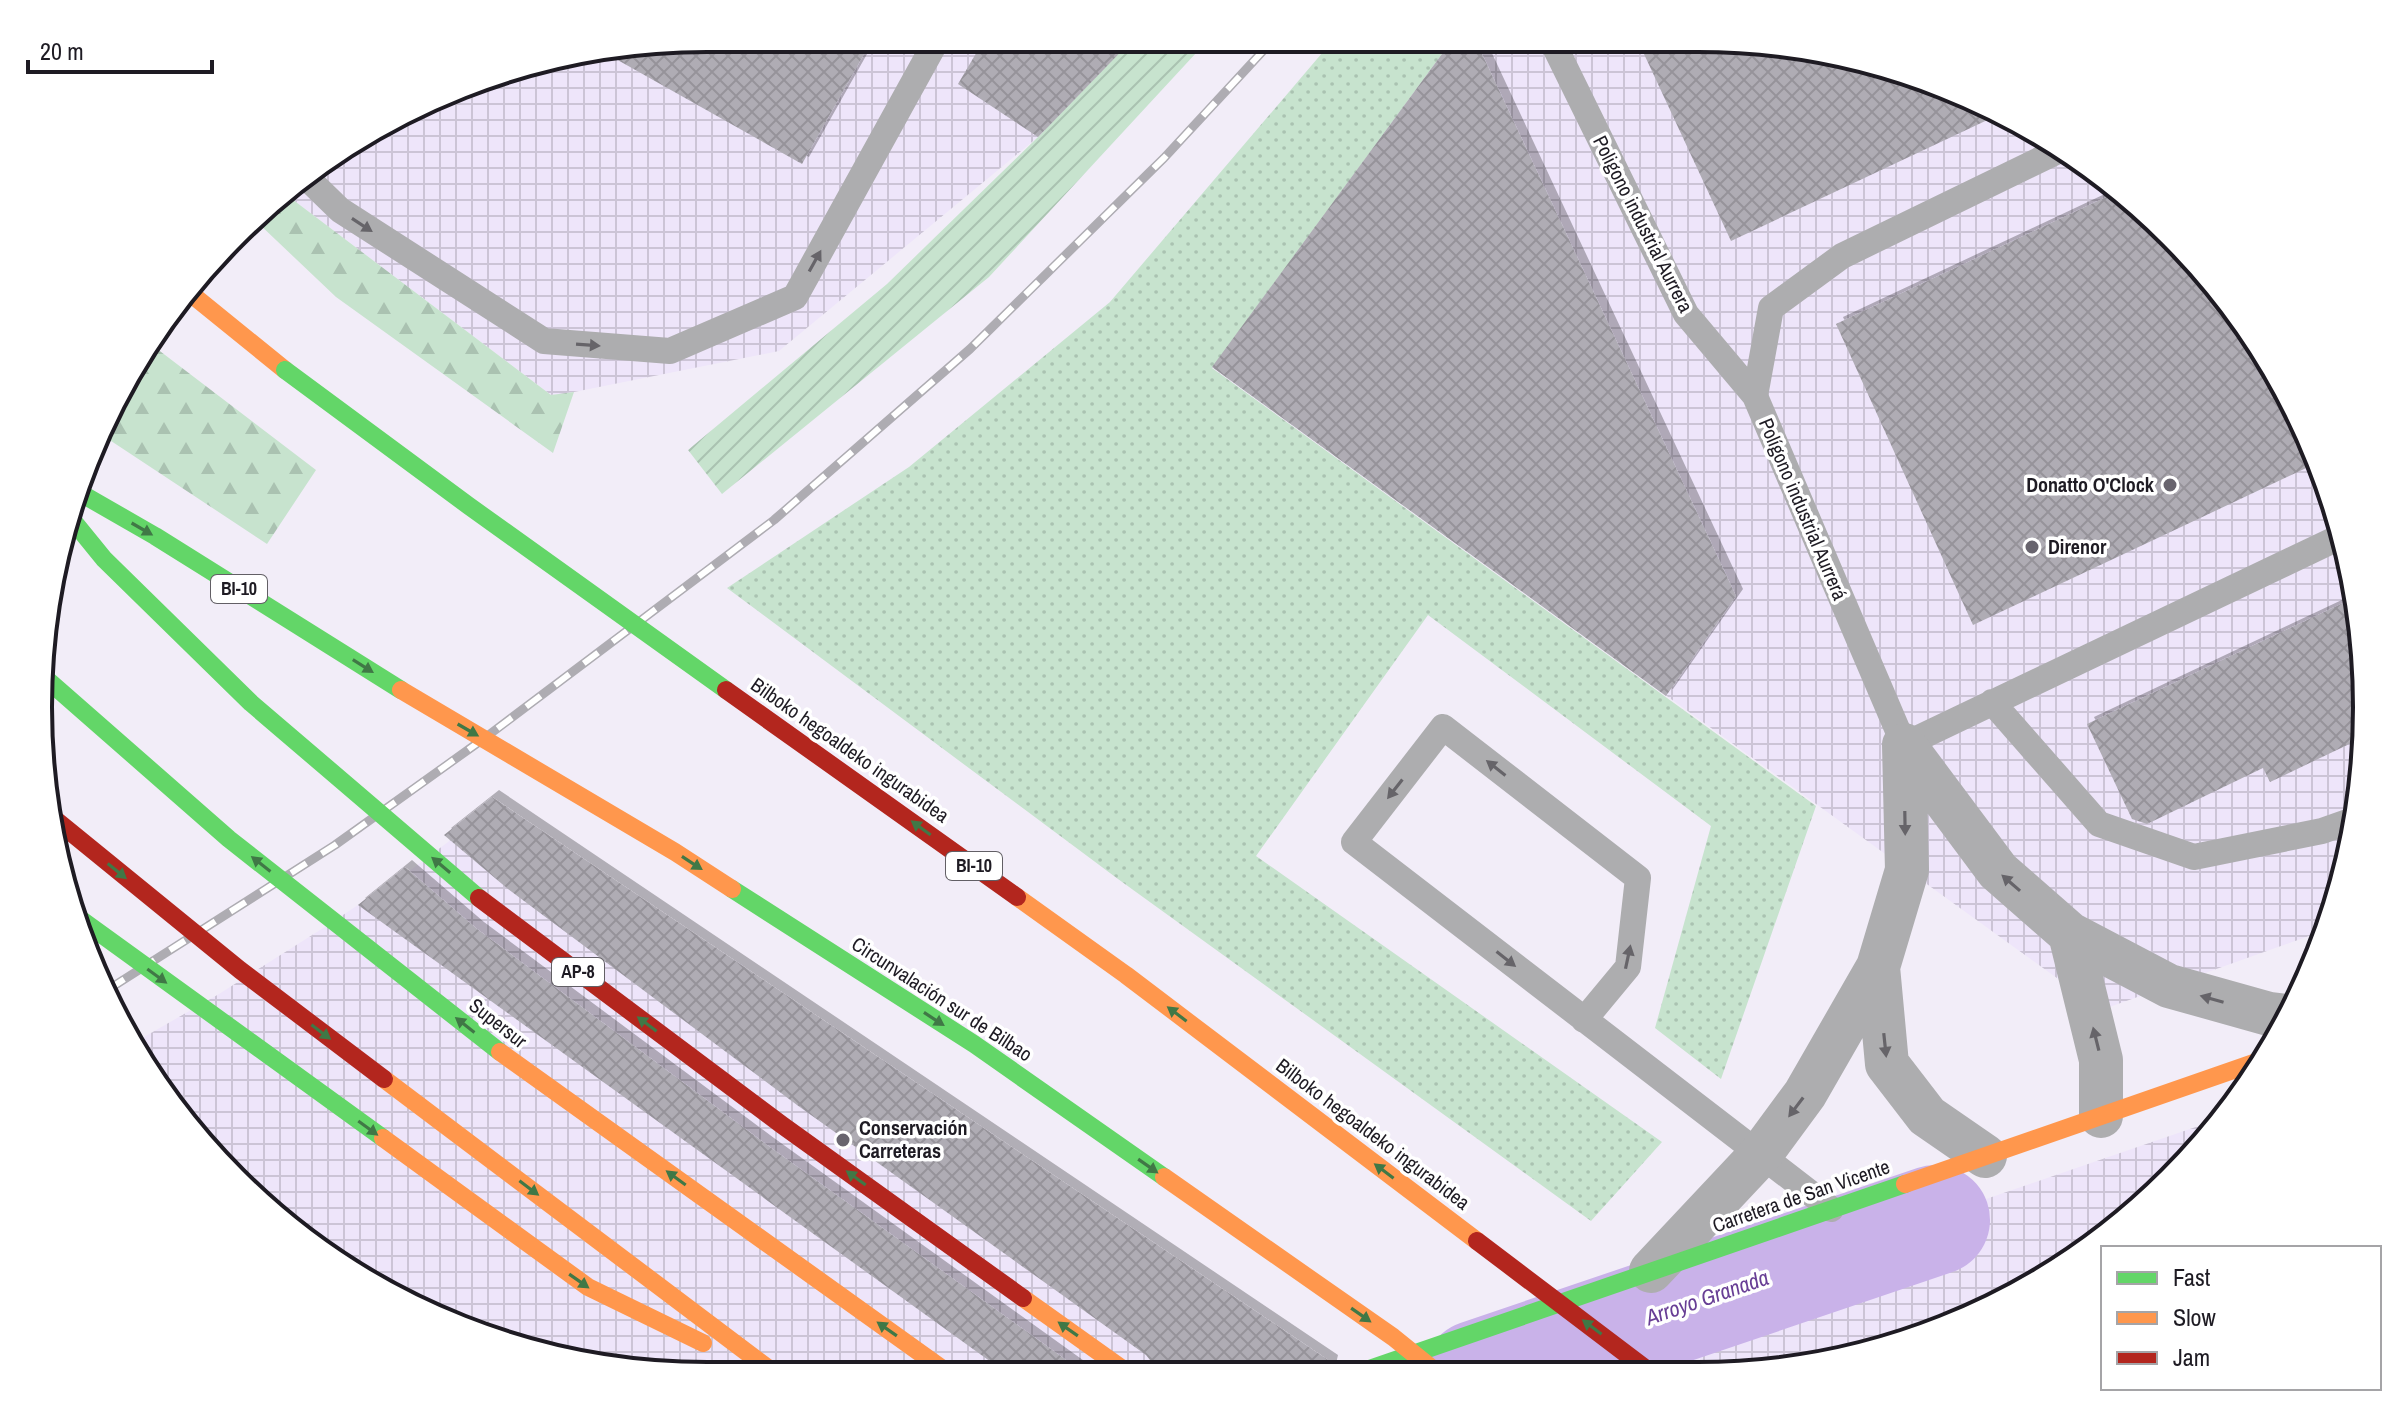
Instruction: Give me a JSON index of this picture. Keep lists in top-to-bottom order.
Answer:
{
  "streets": {
    "main road": [
      "BI-10",
      "Bilboko hegoaldeko ingurabidea",
      "AP-8",
      "Circunvalación sur de Bilbao",
      "Supersur",
      "Carretera de San Vicente"
    ],
    "lane": ["Poligono industrial Aurrera", "Polígono industrial Aurrerá"]
  },
  "crossings": [
    ["Poligono industrial Aurrera", "Polígono industrial Aurrerá"]
  ],
  "one_way": ["Bilboko hegoaldeko ingurabidea"],
  "water": ["Arroyo Granada"],
  "places": ["Donatto O'Clock", "Direnor", "Conservación Carreteras"],
  "legend": ["Fast", "Slow", "Jam"],
  "scale_bar": "20 m"
}
